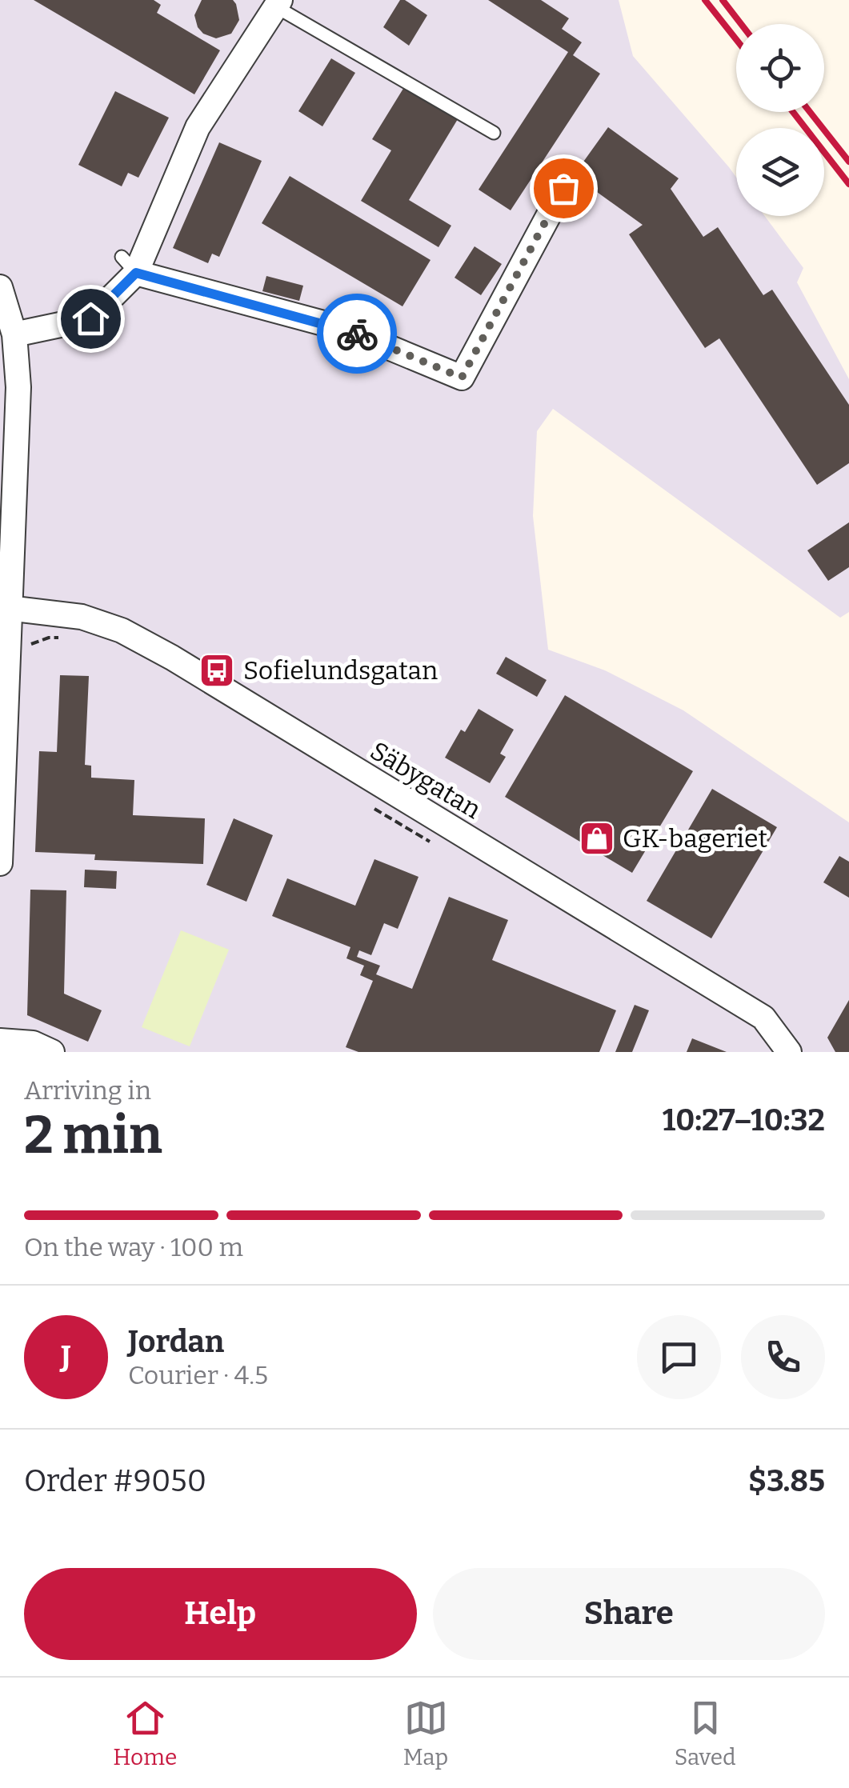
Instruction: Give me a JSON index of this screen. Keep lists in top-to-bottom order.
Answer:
{
  "streets": {
    "street": ["Säbygatan"]
  },
  "places": {
    "bus stop": ["Sofielundsgatan"],
    "shop": ["GK-bageriet"]
  },
  "page": {
    "heading": ["2 min", "Arriving in", "10:27–10:32"],
    "panel": [
      "Jordan",
      "Courier · 4.5",
      "Order #9050",
      "$3.85"
    ],
    "bar": "On the way · 100 m",
    "round": "J",
    "buttons": ["Help", "Share"],
    "tabs": ["Home", "Map", "Saved"]
  }
}
